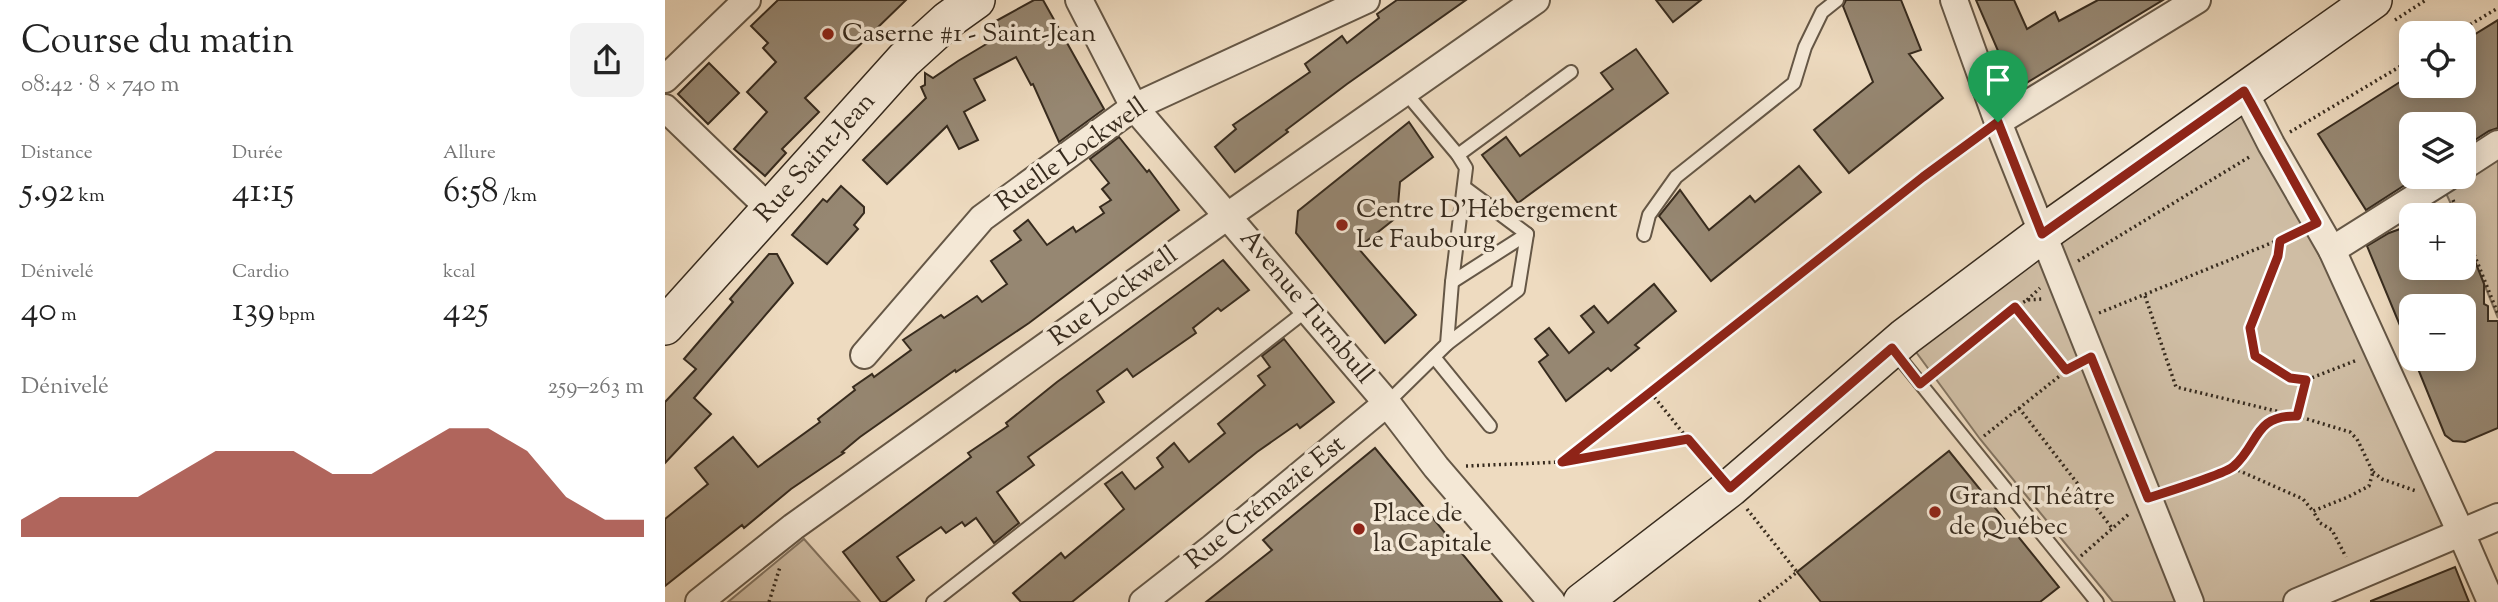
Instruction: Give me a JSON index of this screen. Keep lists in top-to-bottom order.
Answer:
{
  "streets": {
    "main road": ["Rue Saint-Jean"],
    "street": [
      "Ruelle Lockwell",
      "Rue Lockwell",
      "Avenue Turnbull",
      "Rue Crémazie Est"
    ]
  },
  "crossings": [
    ["Ruelle Lockwell", "Avenue Turnbull"],
    ["Rue Lockwell", "Avenue Turnbull"],
    ["Avenue Turnbull", "Rue Crémazie Est"]
  ],
  "places": [
    "Caserne #1 - Saint-Jean",
    "Centre D'Hébergement Le Faubourg",
    "Grand Théâtre de Québec",
    "Place de la Capitale"
  ],
  "page": {
    "heading": ["Course du matin", "08:42 · 8 × 740 m"],
    "map_buttons": ["+", "−"],
    "stats": [
      ["Distance", "5.92 km"],
      ["Durée", "41:15"],
      ["Allure", "6:58 /km"],
      ["Dénivelé", "40 m"],
      ["Cardio", "139 bpm"],
      ["kcal", "425"]
    ],
    "chart": ["Dénivelé", "259–263 m"]
  }
}
